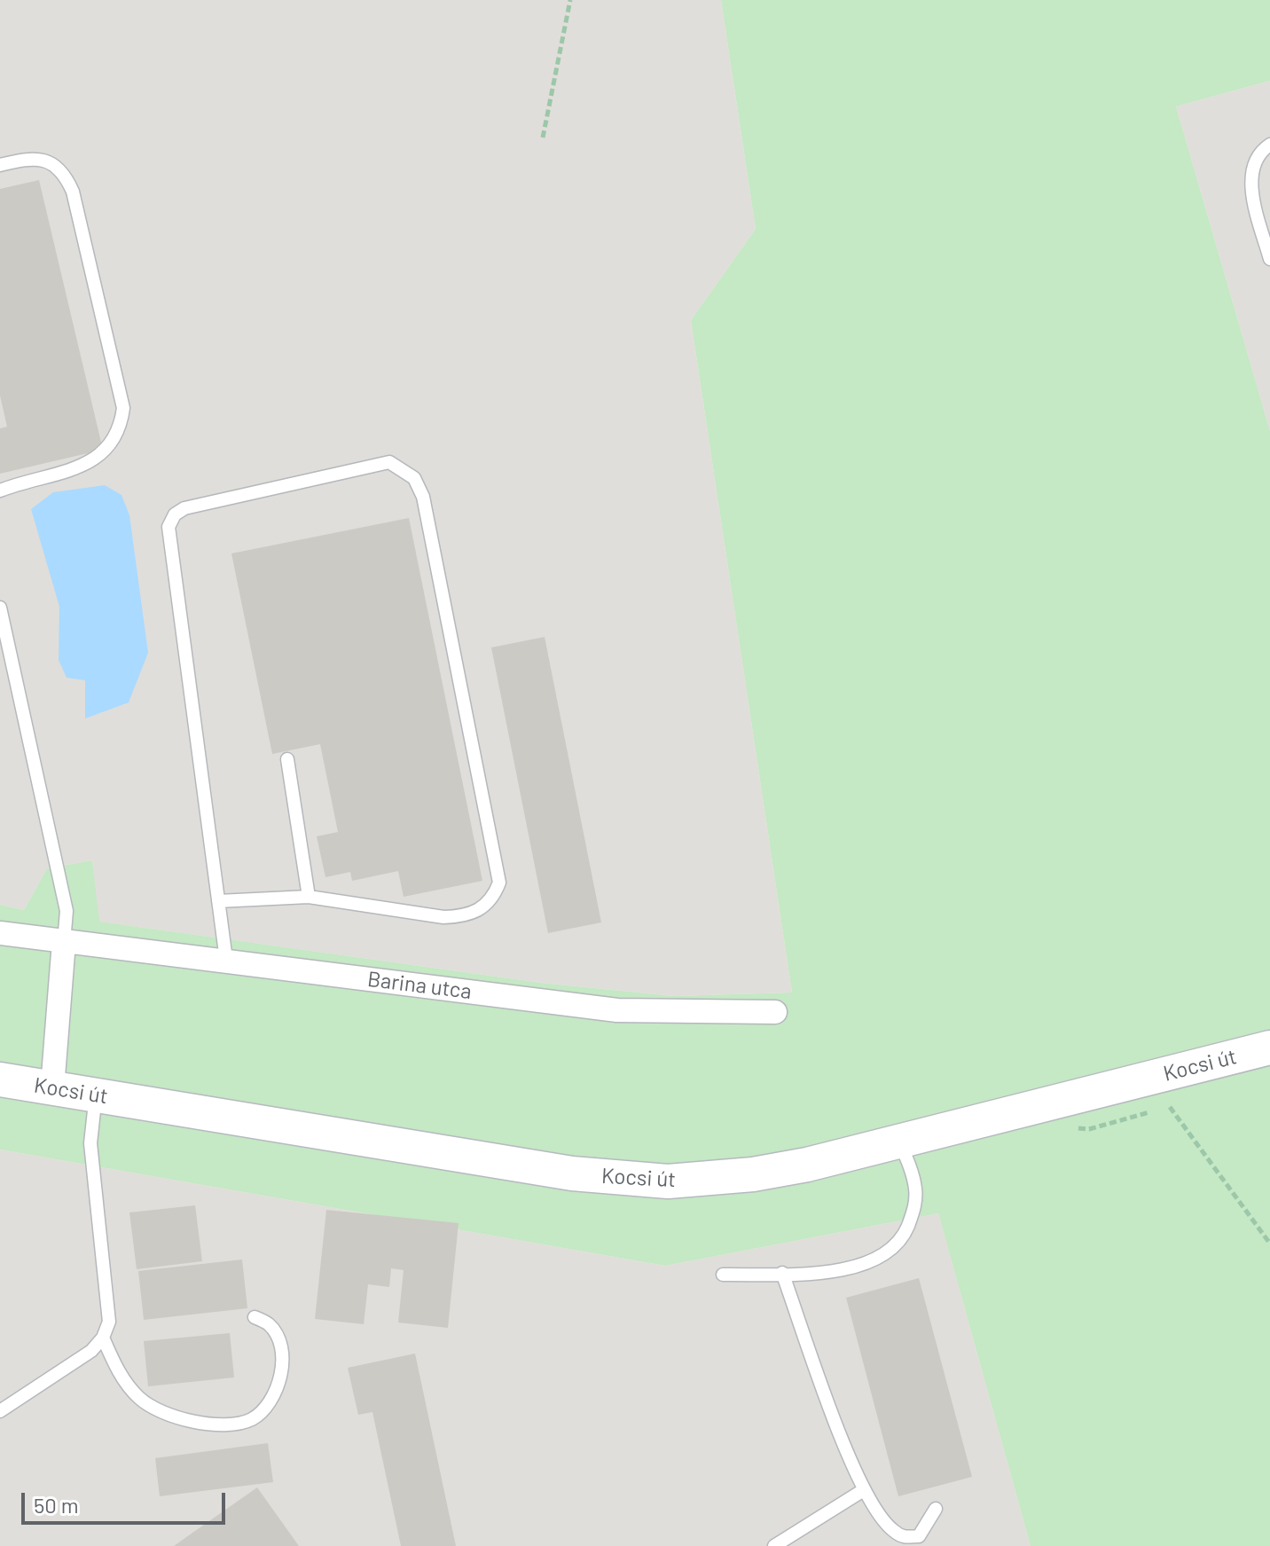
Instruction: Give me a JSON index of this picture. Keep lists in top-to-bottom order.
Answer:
{
  "streets": {
    "main road": ["Kocsi út"],
    "street": ["Barina utca"]
  },
  "scale_bar": "50 m"
}
